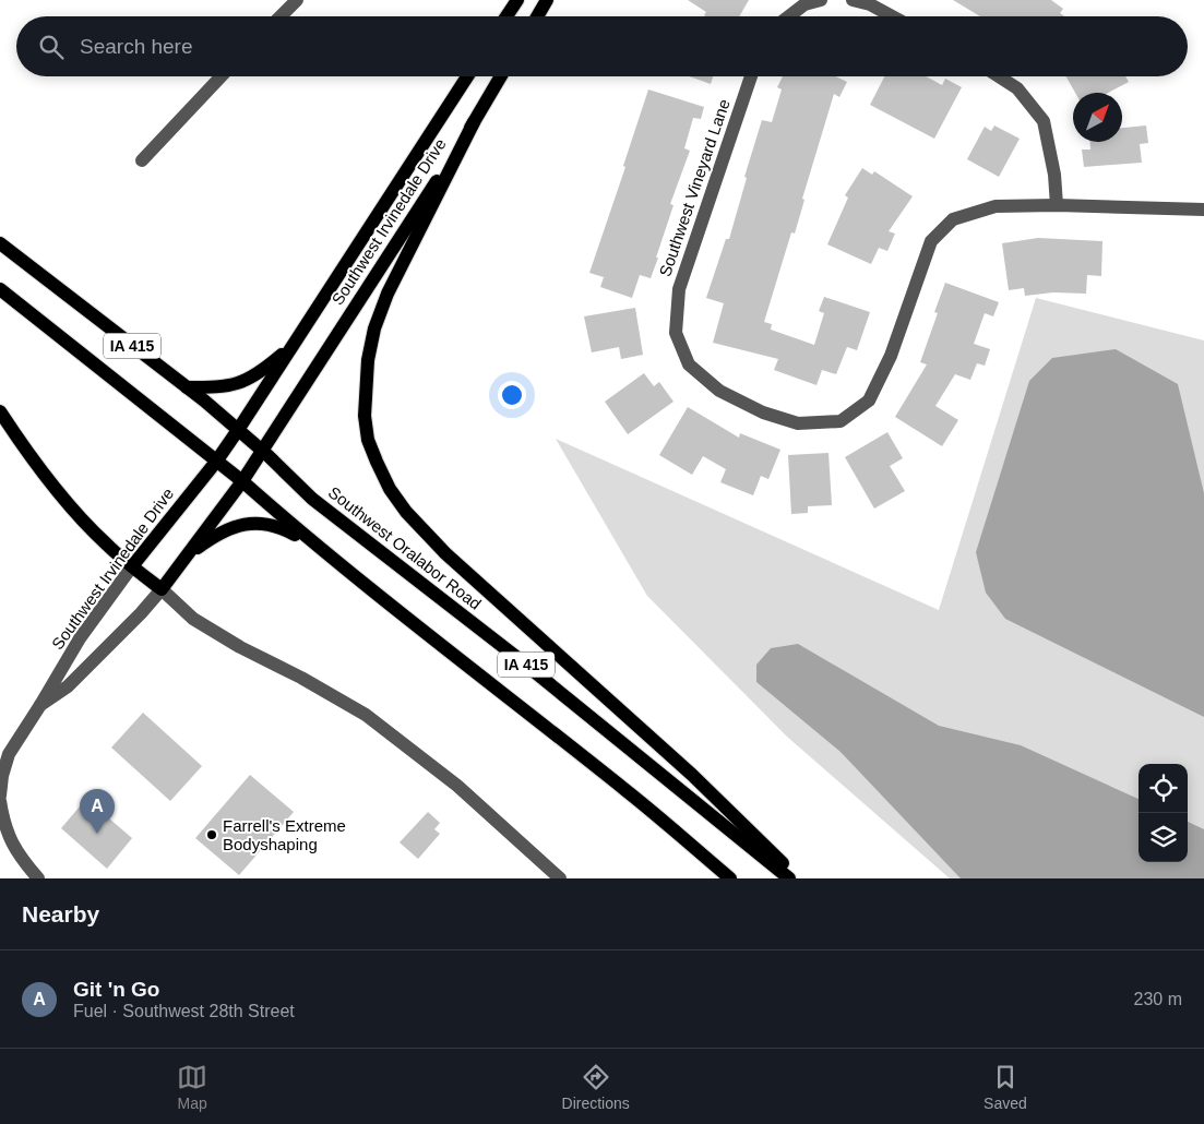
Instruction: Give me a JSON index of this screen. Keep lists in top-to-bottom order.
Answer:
{
  "streets": {
    "main road": ["Southwest Irvinedale Drive", "IA 415", "Southwest Oralabor Road"],
    "street": ["Southwest Vineyard Lane"]
  },
  "crossings": [
    ["Southwest Irvinedale Drive", "IA 415"],
    ["Southwest Irvinedale Drive", "Southwest Oralabor Road"]
  ],
  "places": ["Farrell's Extreme Bodyshaping"],
  "north": "top right",
  "page": {
    "search": "Search here",
    "pins": "A",
    "heading": "Nearby",
    "list": [
      {
        "mark": "A",
        "name": "Git 'n Go",
        "note": "Fuel · Southwest 28th Street",
        "value": "230 m"
      }
    ],
    "nav": ["Map", "Directions", "Saved"]
  }
}
